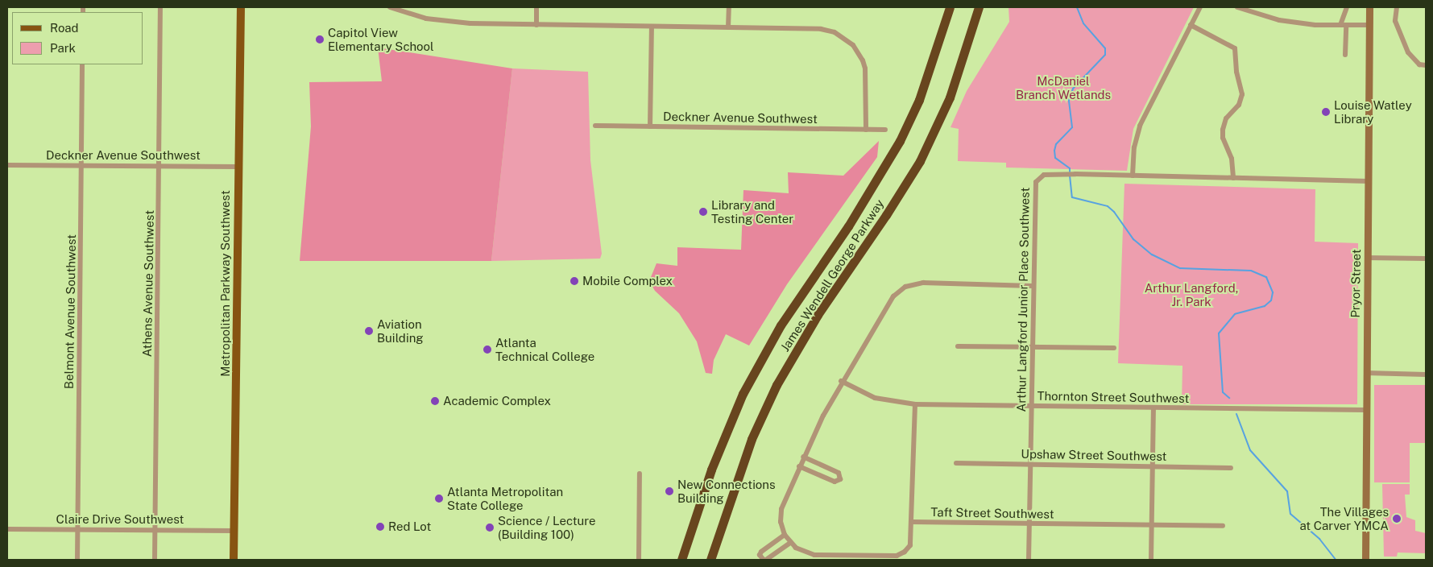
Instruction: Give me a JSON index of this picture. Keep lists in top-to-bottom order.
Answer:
{
  "streets": {
    "highway": ["James Wendell George Parkway"],
    "main road": ["Metropolitan Parkway Southwest", "Pryor Street"],
    "street": [
      "Deckner Avenue Southwest",
      "Athens Avenue Southwest",
      "Arthur Langford Junior Place Southwest",
      "Belmont Avenue Southwest",
      "Thornton Street Southwest",
      "Upshaw Street Southwest",
      "Taft Street Southwest",
      "Claire Drive Southwest"
    ]
  },
  "crossings": [
    ["Deckner Avenue Southwest", "Athens Avenue Southwest"],
    ["Deckner Avenue Southwest", "Metropolitan Parkway Southwest"],
    ["Deckner Avenue Southwest", "Belmont Avenue Southwest"],
    ["Athens Avenue Southwest", "Claire Drive Southwest"],
    ["Metropolitan Parkway Southwest", "Claire Drive Southwest"],
    ["Pryor Street", "Arthur Langford Junior Place Southwest"],
    ["Pryor Street", "Thornton Street Southwest"],
    ["Arthur Langford Junior Place Southwest", "Thornton Street Southwest"],
    ["Arthur Langford Junior Place Southwest", "Upshaw Street Southwest"],
    ["Arthur Langford Junior Place Southwest", "Taft Street Southwest"],
    ["Belmont Avenue Southwest", "Claire Drive Southwest"]
  ],
  "parks": ["McDaniel Branch Wetlands", "Arthur Langford, Jr. Park"],
  "places": [
    "Capitol View Elementary School",
    "Louise Watley Library",
    "Library and Testing Center",
    "Mobile Complex",
    "Aviation Building",
    "Atlanta Technical College",
    "Academic Complex",
    "New Connections Building",
    "Atlanta Metropolitan State College",
    "The Villages at Carver YMCA",
    "Red Lot",
    "Science / Lecture (Building 100)"
  ],
  "legend": ["Road", "Park"]
}
